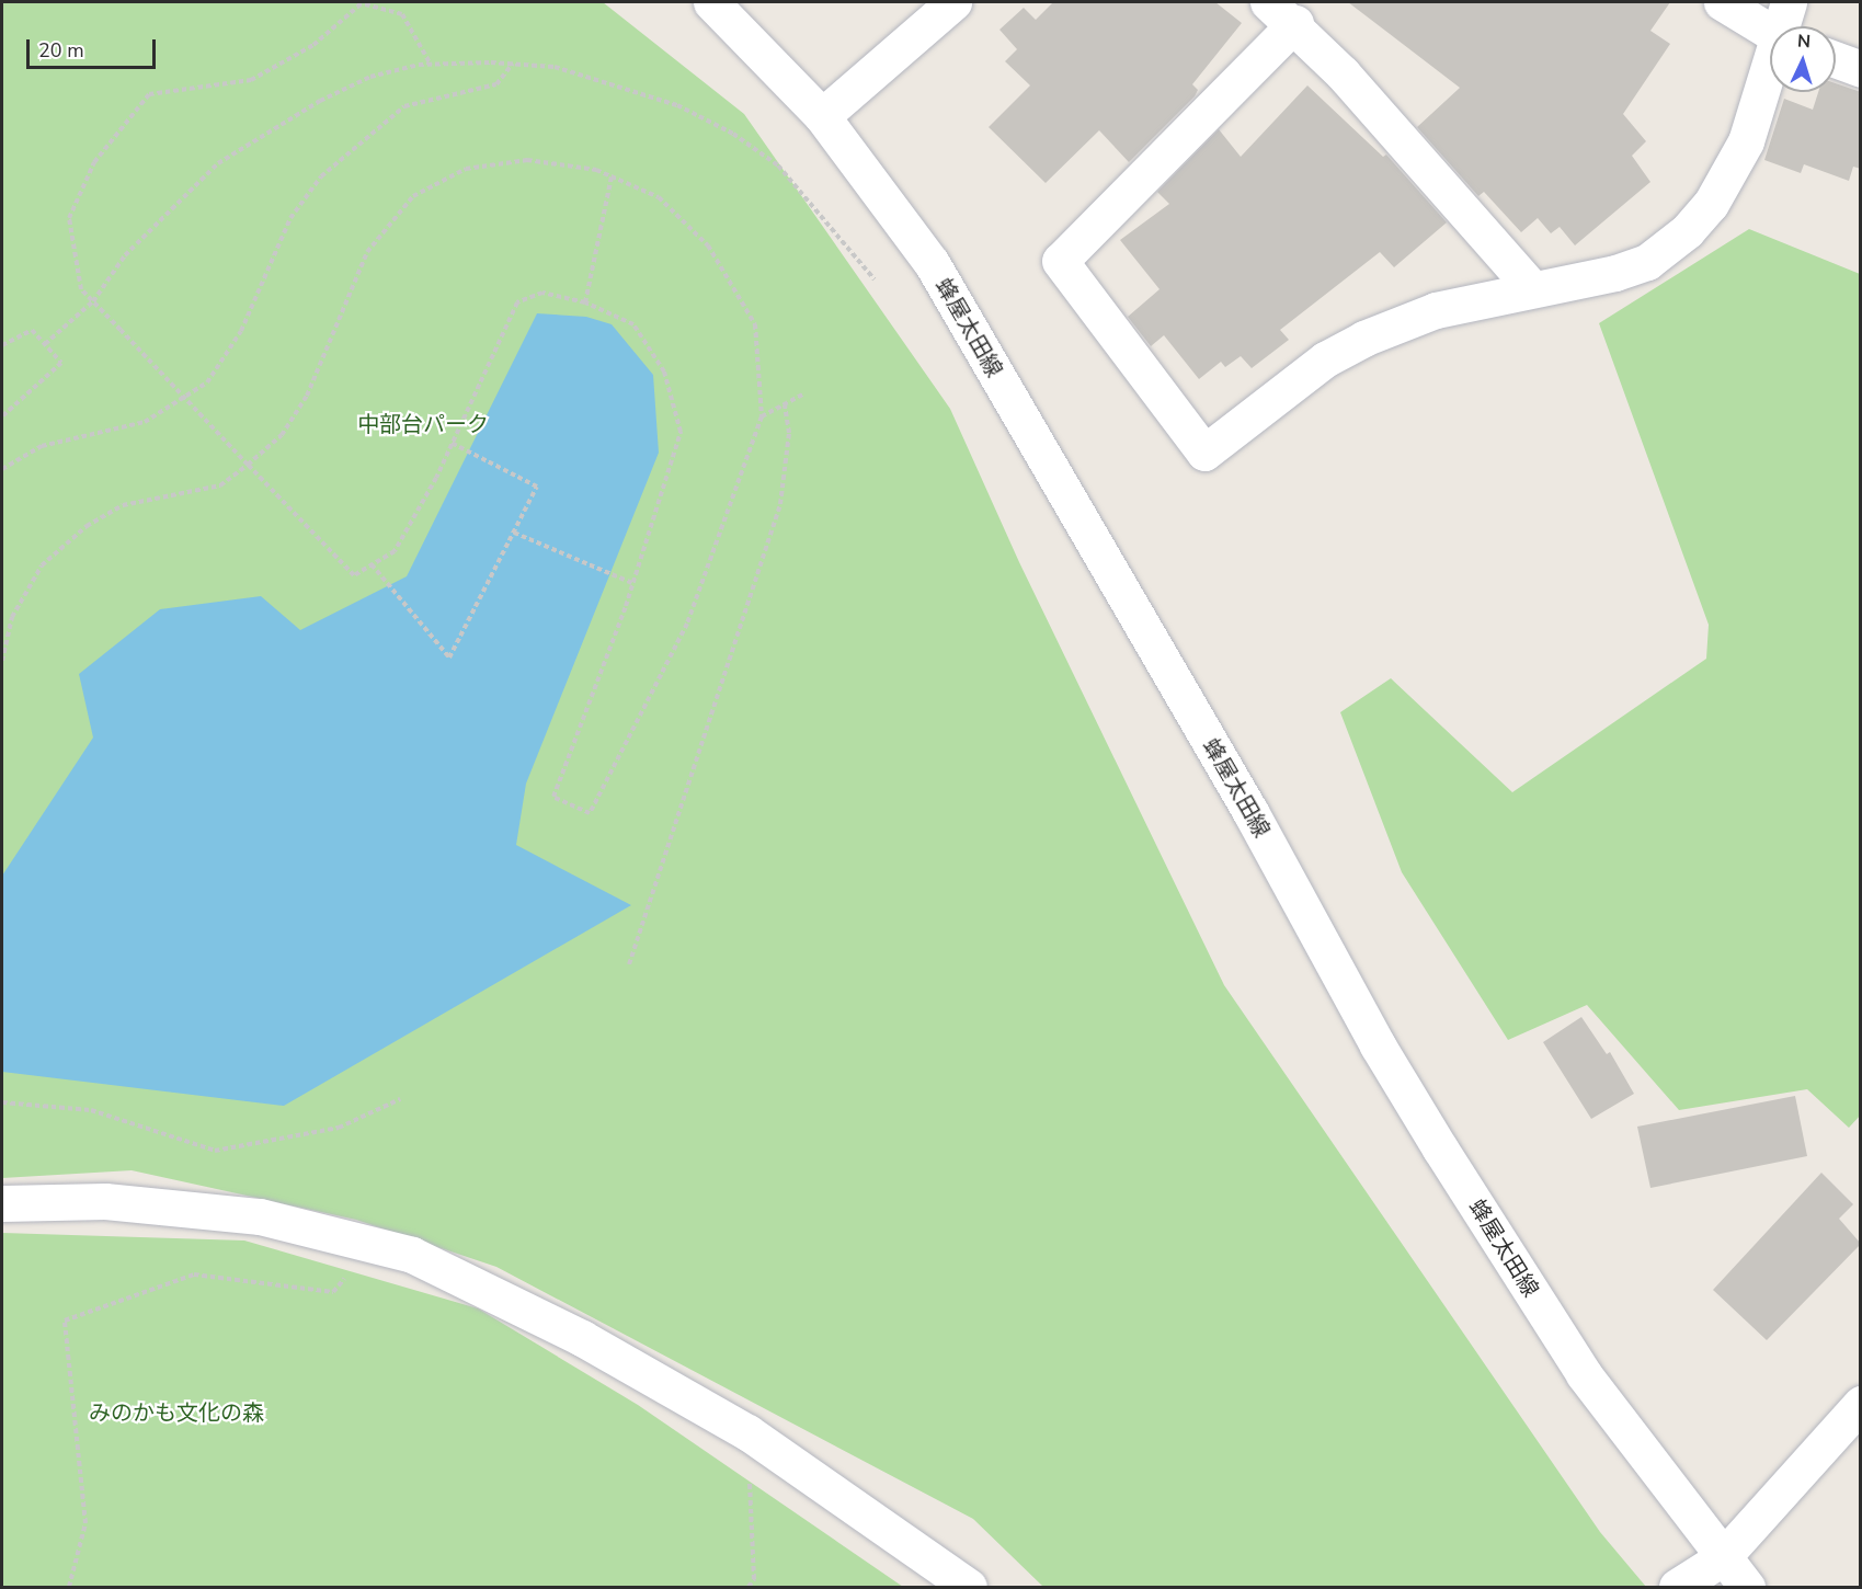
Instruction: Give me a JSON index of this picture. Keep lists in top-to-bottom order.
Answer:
{
  "streets": {
    "street": ["蜂屋太田線"]
  },
  "parks": ["中部台パーク", "みのかも文化の森"],
  "scale_bar": "20 m",
  "north": "top"
}
